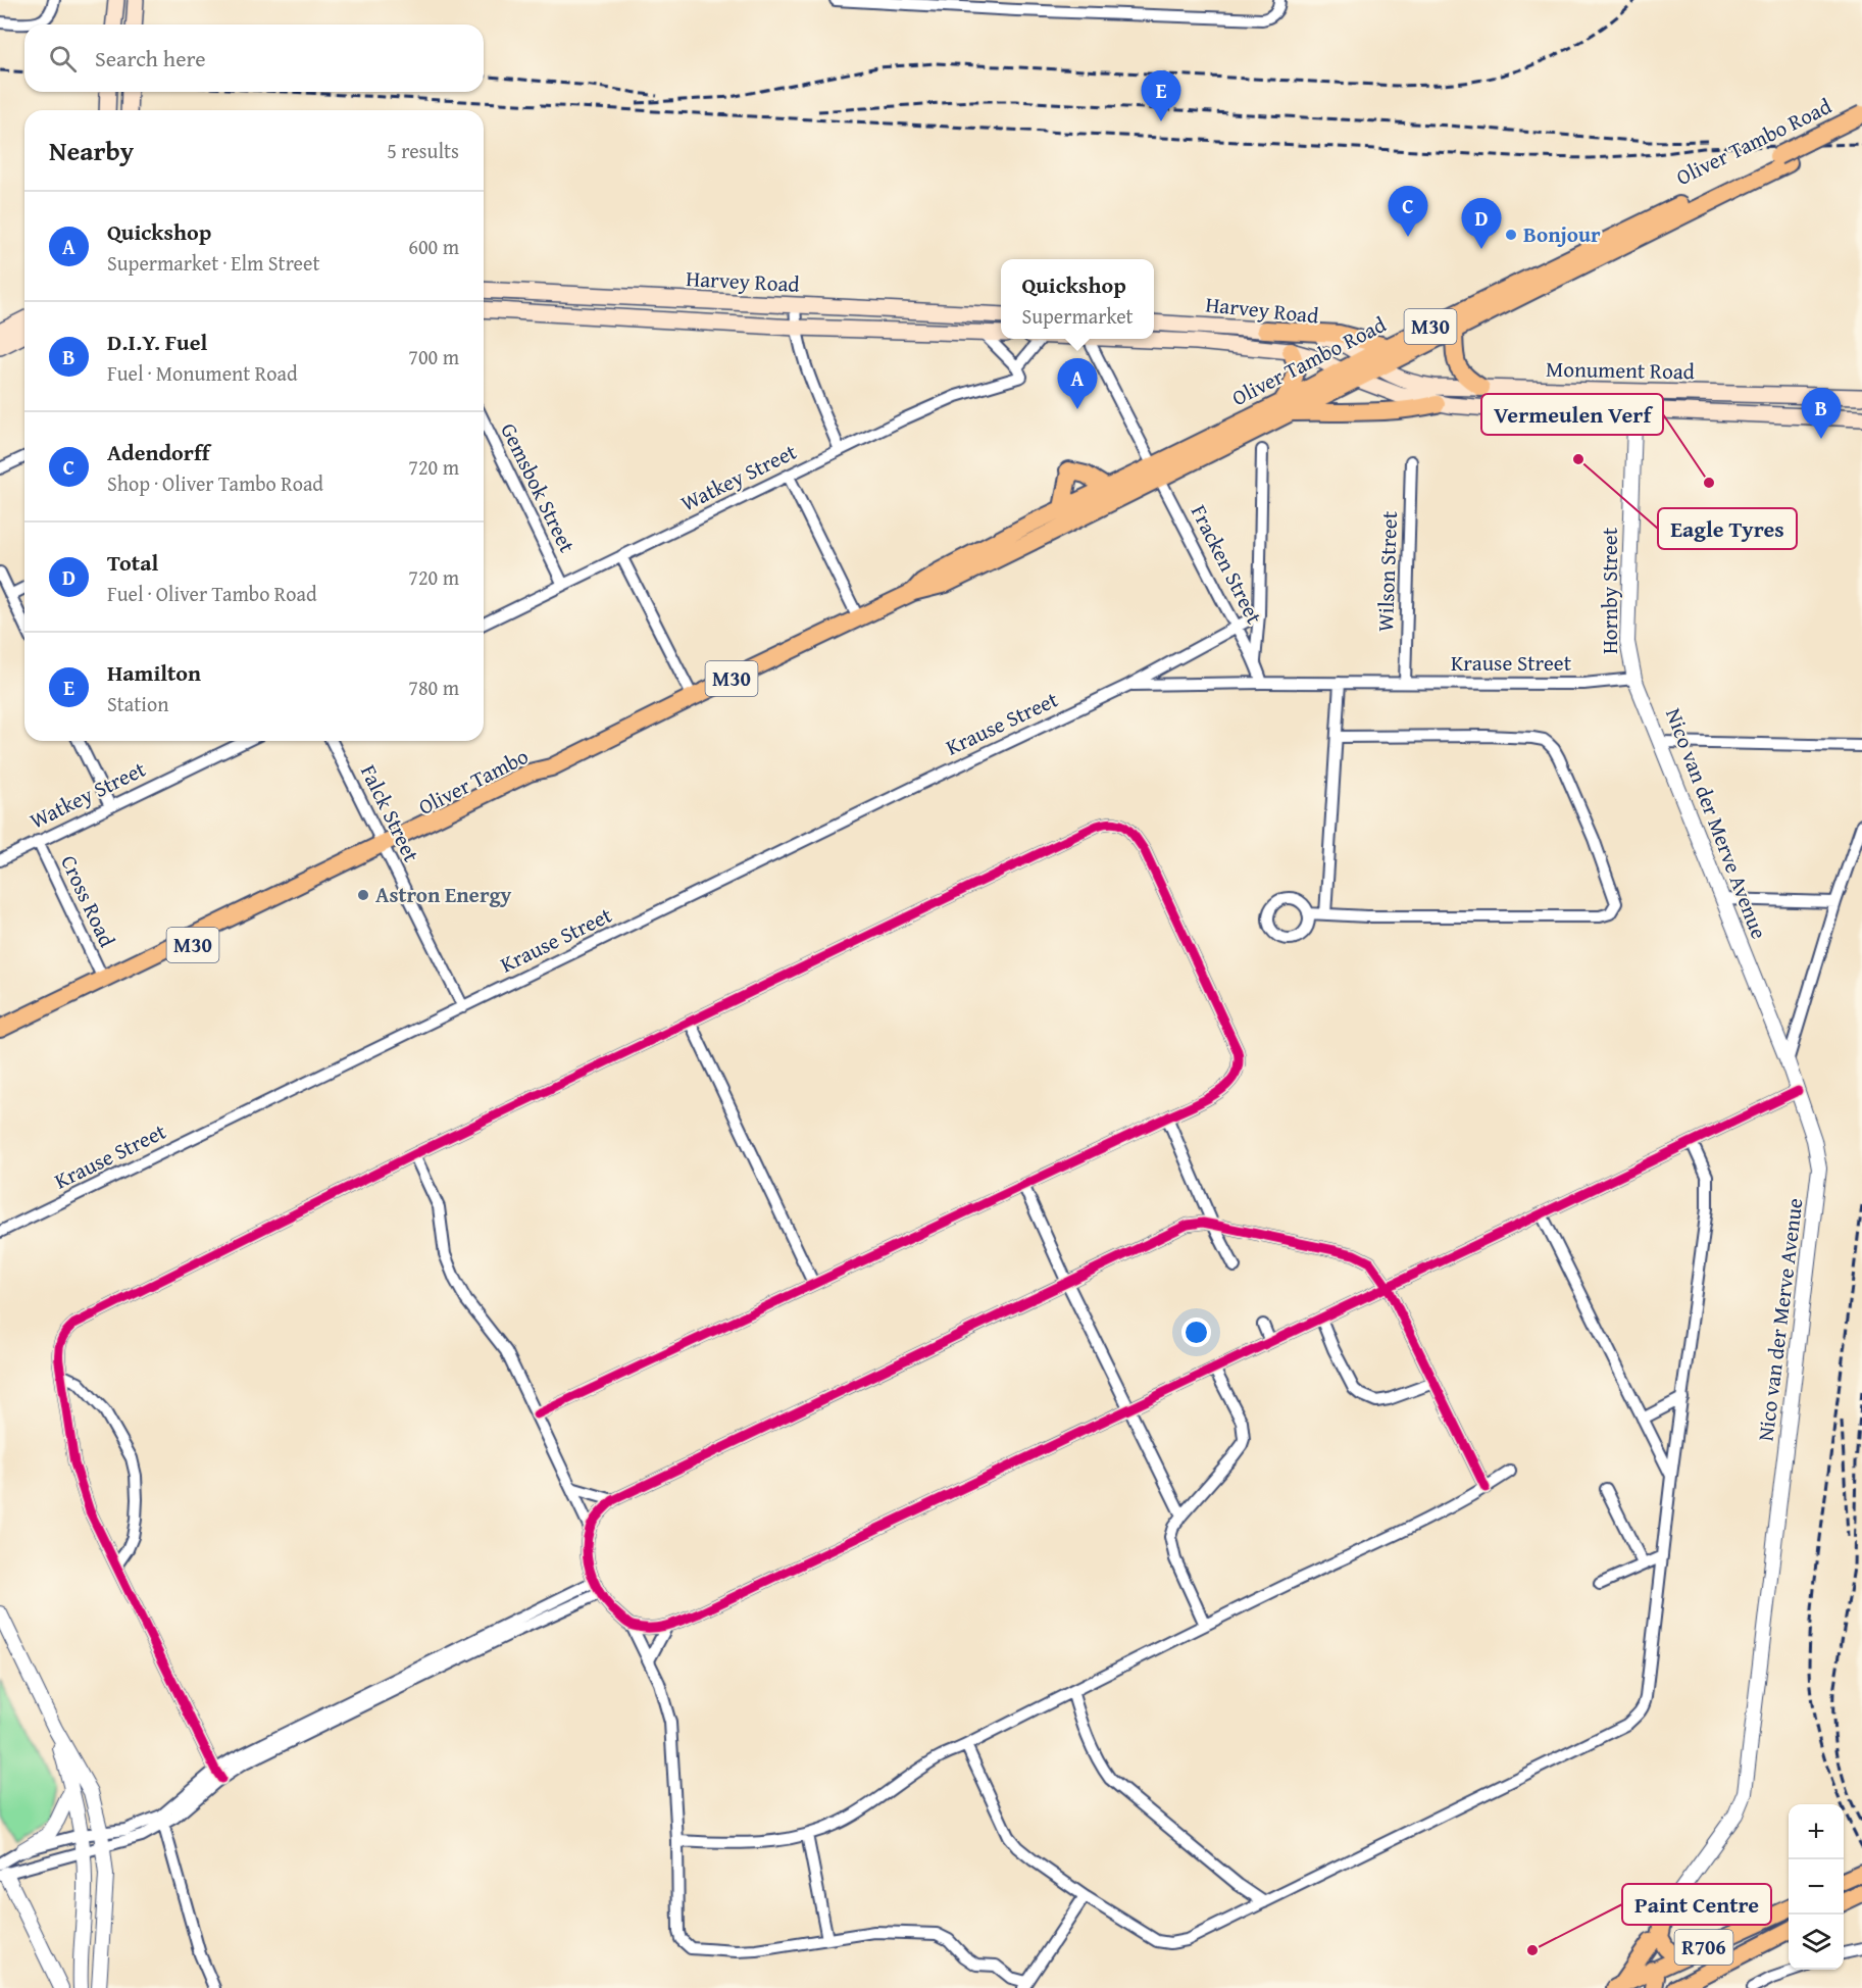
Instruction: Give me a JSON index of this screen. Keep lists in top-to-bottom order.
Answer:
{
  "streets": {
    "main road": [
      "Oliver Tambo Road",
      "Harvey Road",
      "M30",
      "Monument Road",
      "Oliver Tambo",
      "R706"
    ],
    "street": [
      "Watkey Street",
      "Gemsbok Street",
      "Fracken Street",
      "Wilson Street",
      "Hornby Street",
      "Krause Street",
      "Falck Street",
      "Nico van der Merve Avenue",
      "Cross Road"
    ]
  },
  "crossings": [
    ["Oliver Tambo Road", "Harvey Road"],
    ["Oliver Tambo Road", "Monument Road"],
    ["Oliver Tambo Road", "Fracken Street"],
    ["Oliver Tambo Road", "Oliver Tambo"],
    ["Harvey Road", "Monument Road"],
    ["Monument Road", "Hornby Street"],
    ["Watkey Street", "Gemsbok Street"],
    ["Watkey Street", "Cross Road"],
    ["Fracken Street", "Krause Street"],
    ["Wilson Street", "Krause Street"],
    ["Hornby Street", "Krause Street"],
    ["Hornby Street", "Nico van der Merve Avenue"],
    ["Krause Street", "Falck Street"],
    ["Krause Street", "Nico van der Merve Avenue"],
    ["Oliver Tambo", "Falck Street"],
    ["Oliver Tambo", "Cross Road"],
    ["Nico van der Merve Avenue", "R706"]
  ],
  "places": [
    "Bonjour",
    "Eagle Tyres",
    "Vermeulen Verf",
    "Astron Energy",
    "Paint Centre"
  ],
  "page": {
    "search": "Search here",
    "pins": [
      "E",
      "C",
      "D",
      "A",
      "B"
    ],
    "heading": ["Nearby", "5 results"],
    "list": [
      {
        "mark": "A",
        "name": "Quickshop",
        "note": "Supermarket · Elm Street",
        "value": "600 m"
      },
      {
        "mark": "B",
        "name": "D.I.Y. Fuel",
        "note": "Fuel · Monument Road",
        "value": "700 m"
      },
      {
        "mark": "C",
        "name": "Adendorff",
        "note": "Shop · Oliver Tambo Road",
        "value": "720 m"
      },
      {
        "mark": "D",
        "name": "Total",
        "note": "Fuel · Oliver Tambo Road",
        "value": "720 m"
      },
      {
        "mark": "E",
        "name": "Hamilton",
        "note": "Station",
        "value": "780 m"
      }
    ],
    "popup": ["Quickshop", "Supermarket"],
    "map_buttons": ["+", "−"]
  }
}
